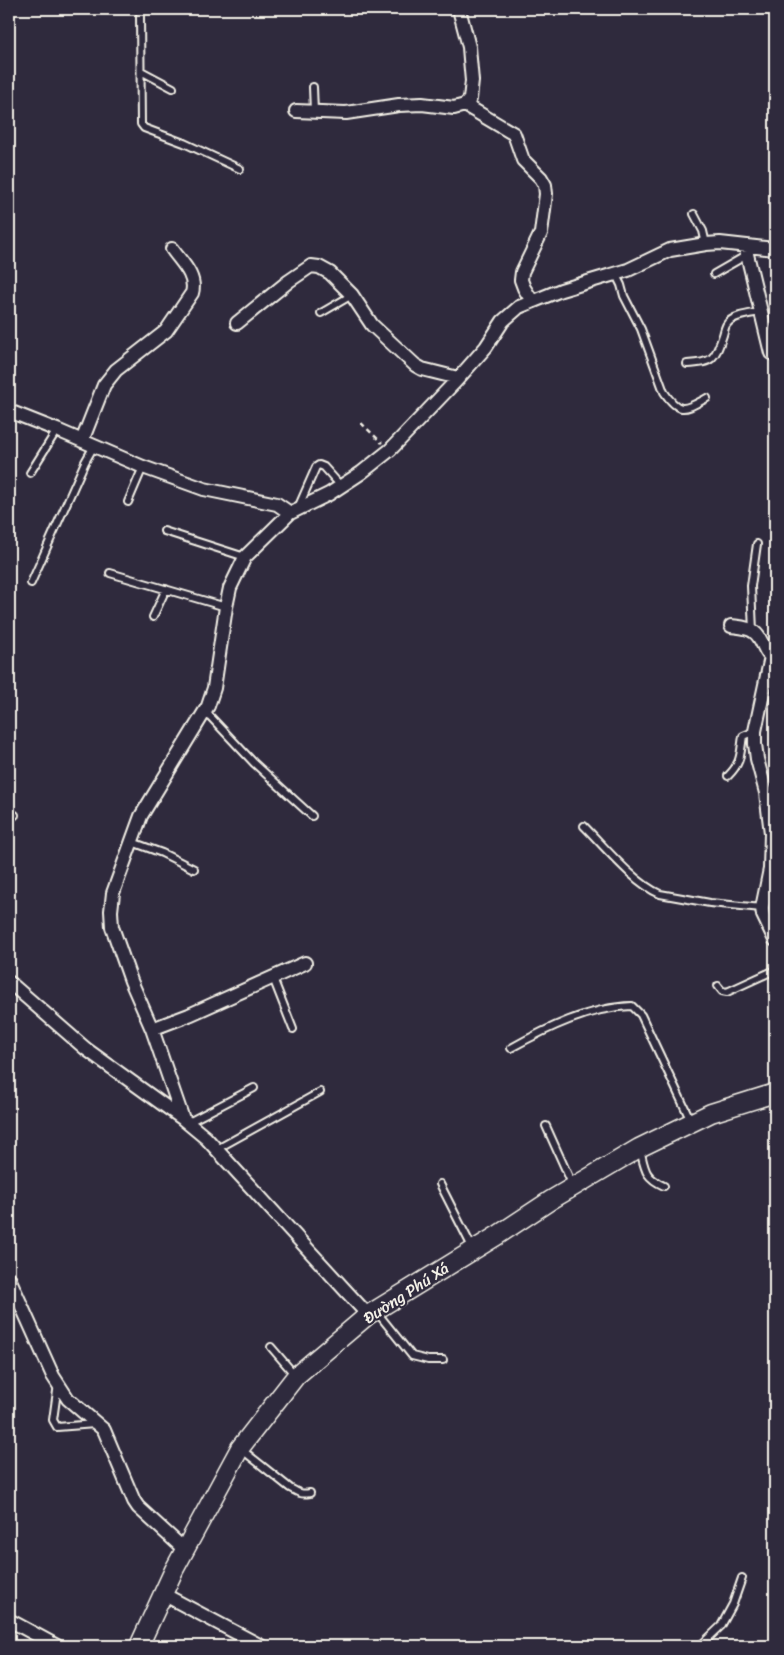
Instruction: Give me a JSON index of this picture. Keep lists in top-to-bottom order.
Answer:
{
  "streets": {
    "street": ["Đường Phú Xá"]
  }
}
